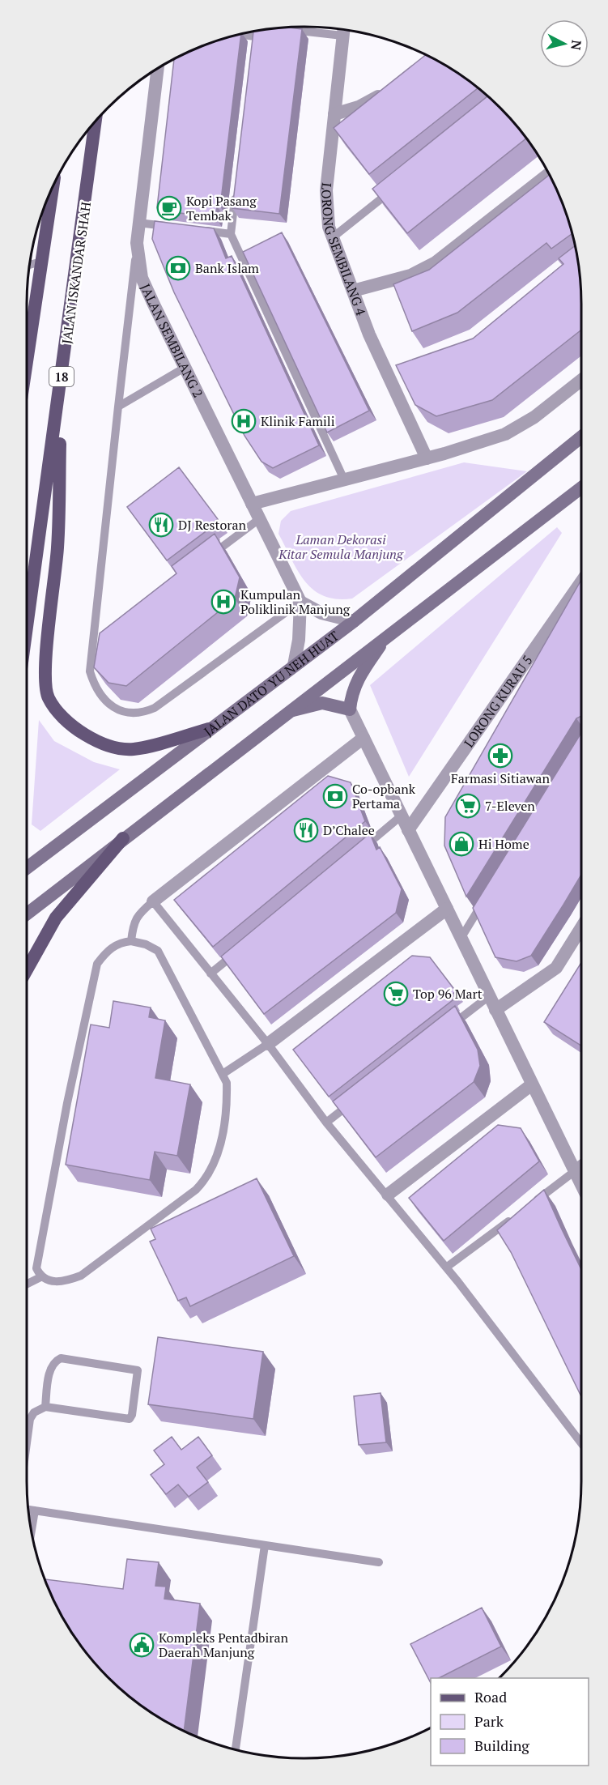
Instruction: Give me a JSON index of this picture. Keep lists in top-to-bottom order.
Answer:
{
  "streets": {
    "main road": ["JALAN ISKANDAR SHAH", "18", "JALAN DATO' YU NEH HUAT"],
    "street": ["LORONG SEMBILANG 4", "JALAN SEMBILANG 2", "LORONG KURAU 5"]
  },
  "crossings": [
    ["JALAN SEMBILANG 2", "JALAN DATO' YU NEH HUAT"]
  ],
  "parks": ["Laman Dekorasi Kitar Semula Manjung"],
  "places": {
    "cafe": ["Kopi Pasang Tembak"],
    "bank": ["Bank Islam", "Co-opbank Pertama"],
    "hospital": ["Klinik Famili", "Kumpulan Poliklinik Manjung"],
    "restaurant": ["DJ Restoran", "D’Chalee"],
    "pharmacy": ["Farmasi Sitiawan"],
    "supermarket": ["7-Eleven", "Top 96 Mart"],
    "shop": ["Hi Home"],
    "public building": ["Kompleks Pentadbiran Daerah Manjung"]
  },
  "legend": ["Road", "Park", "Building"],
  "north": "right"
}
